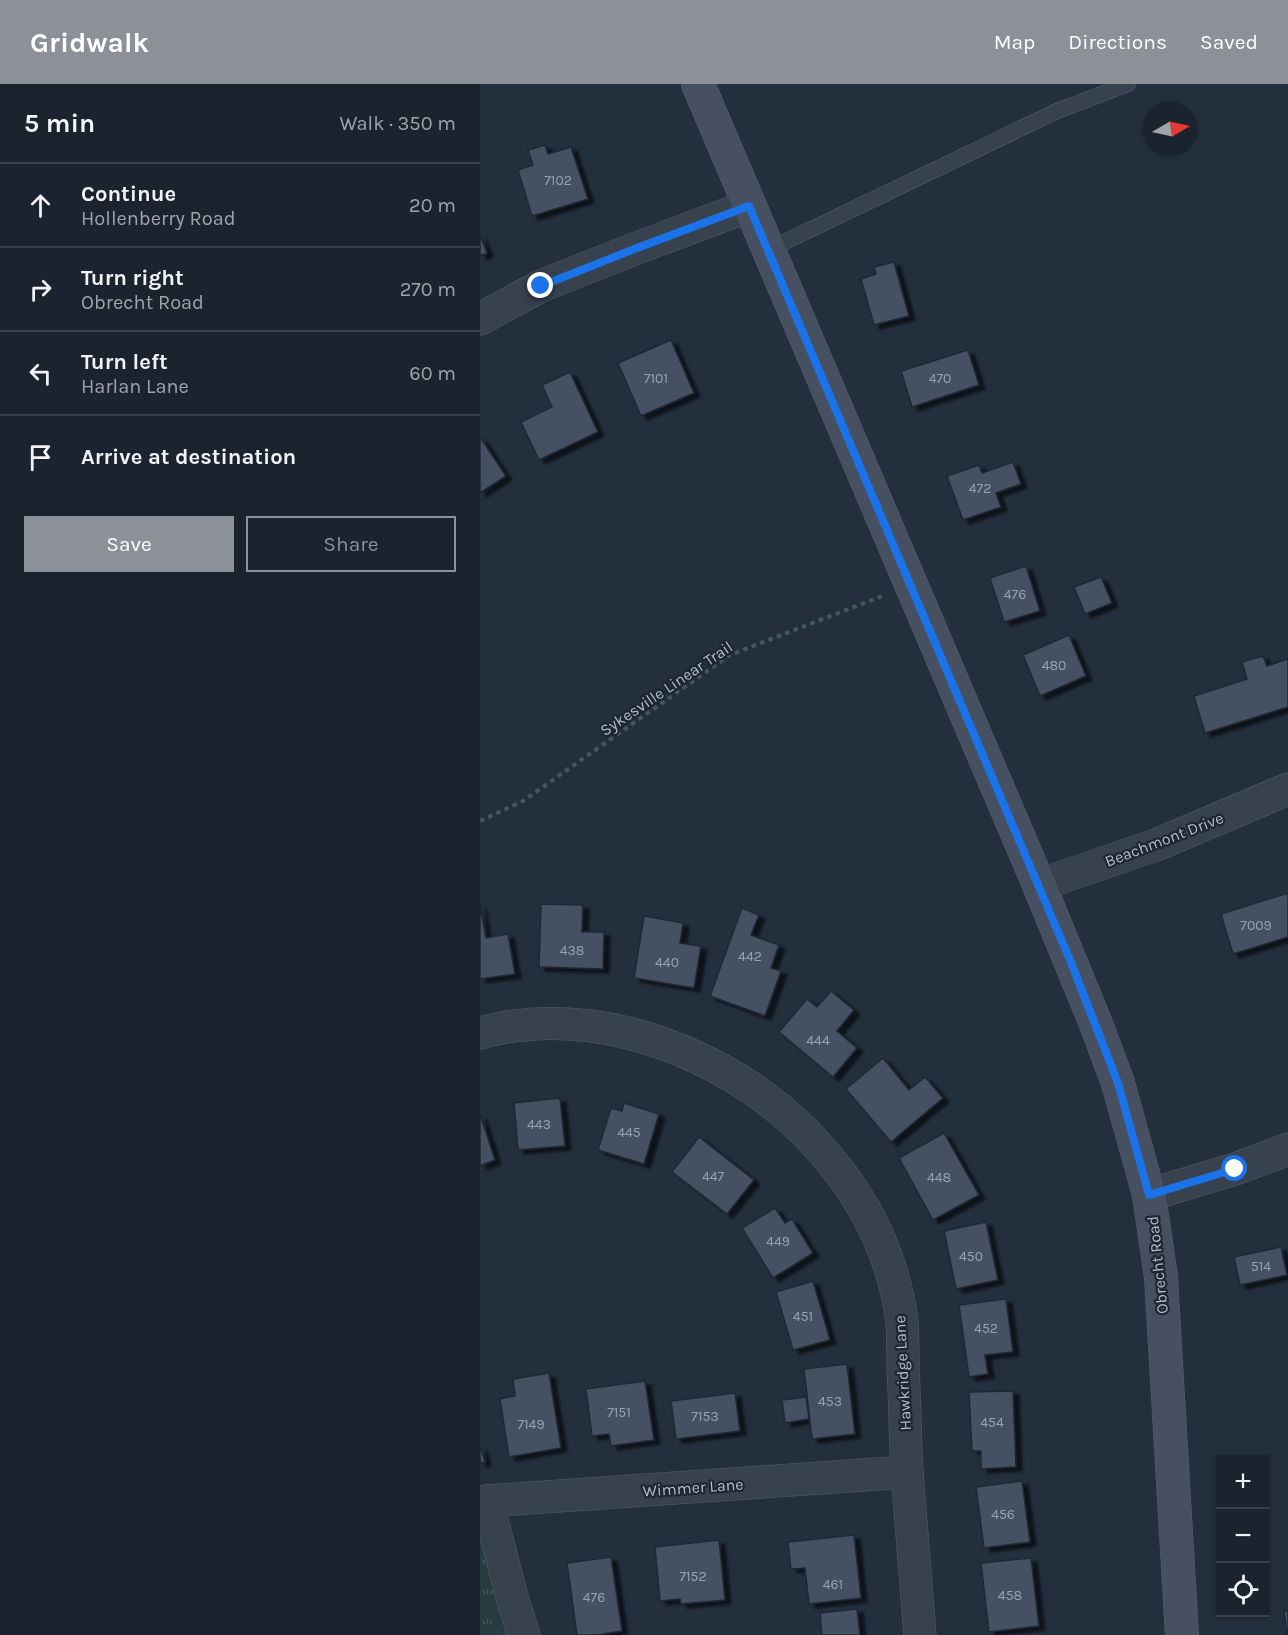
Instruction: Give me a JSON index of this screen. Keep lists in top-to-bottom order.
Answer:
{
  "streets": {
    "street": [
      "Beachmont Drive",
      "Obrecht Road",
      "Hawkridge Lane",
      "Wimmer Lane"
    ],
    "path": ["Sykesville Linear Trail"]
  },
  "crossings": [
    ["Sykesville Linear Trail", "Obrecht Road"],
    ["Beachmont Drive", "Obrecht Road"],
    ["Hawkridge Lane", "Wimmer Lane"]
  ],
  "house_numbers": [
    "7102",
    "7101",
    "470",
    "472",
    "476",
    "480",
    "7009",
    "438",
    "442",
    "440",
    "444",
    "443",
    "445",
    "447",
    "448",
    "449",
    "450",
    "514",
    "451",
    "452",
    "453",
    "7151",
    "7153",
    "454",
    "7149",
    "456",
    "7152",
    "461",
    "458",
    "476"
  ],
  "north": "right",
  "page": {
    "header": "Gridwalk",
    "nav": ["Map", "Directions", "Saved"],
    "heading": ["5 min", "Walk · 350 m"],
    "list": [
      ["Continue", "Hollenberry Road", "20 m"],
      ["Turn right", "Obrecht Road", "270 m"],
      ["Turn left", "Harlan Lane", "60 m"],
      "Arrive at destination"
    ],
    "buttons": ["Save", "Share"],
    "map_buttons": ["+", "−"]
  }
}
